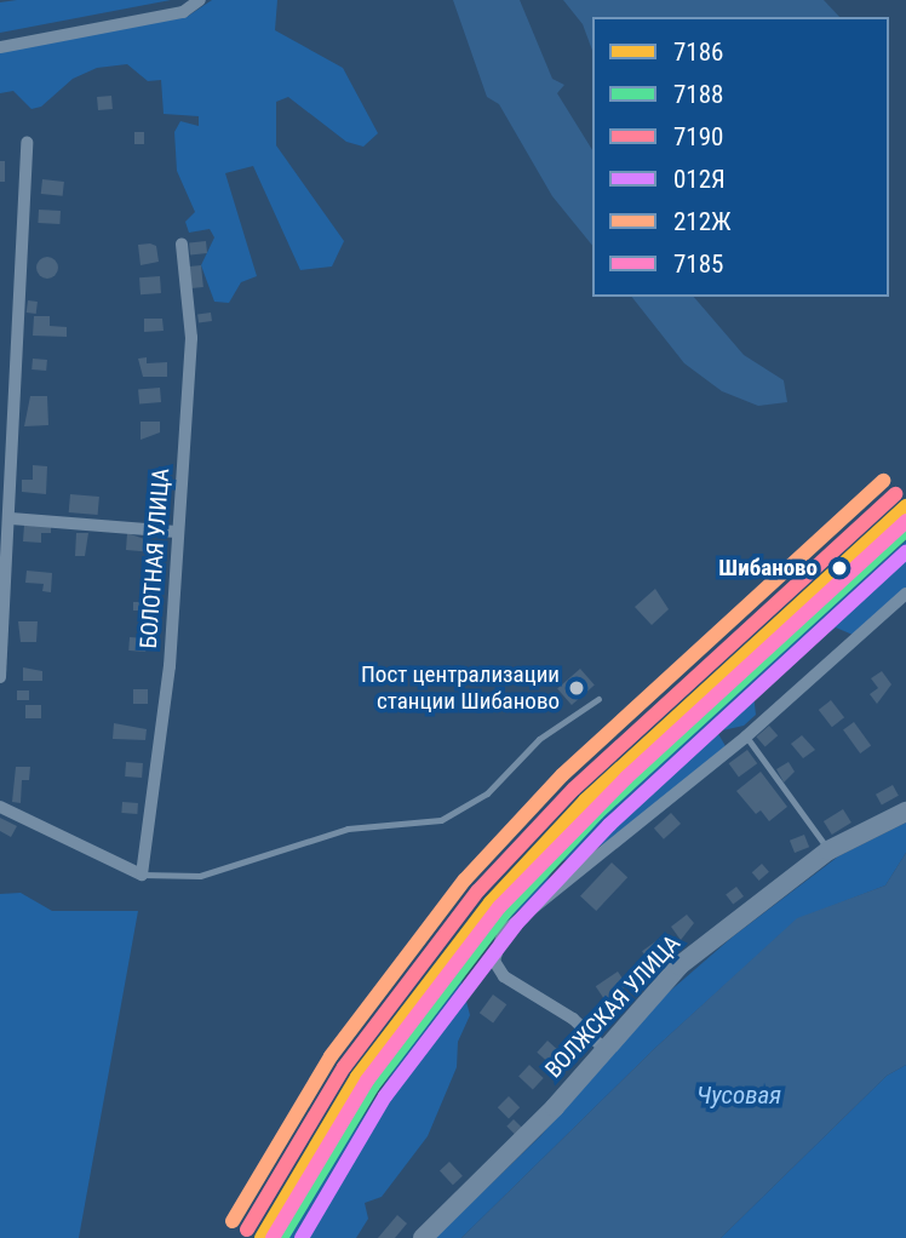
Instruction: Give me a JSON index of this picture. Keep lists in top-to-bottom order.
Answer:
{
  "streets": {
    "street": ["БОЛОТНАЯ УЛИЦА", "ВОЛЖСКАЯ УЛИЦА"]
  },
  "water": ["Чусовая"],
  "places": ["Шибаново", "Пост централизации станции Шибаново"],
  "lines": [
    "transit line 212Ж",
    "transit line 7190",
    "transit line 7186",
    "transit line 7185",
    "transit line 7188",
    "transit line 012Я"
  ],
  "legend": [
    "7186",
    "7188",
    "7190",
    "012Я",
    "212Ж",
    "7185"
  ]
}
